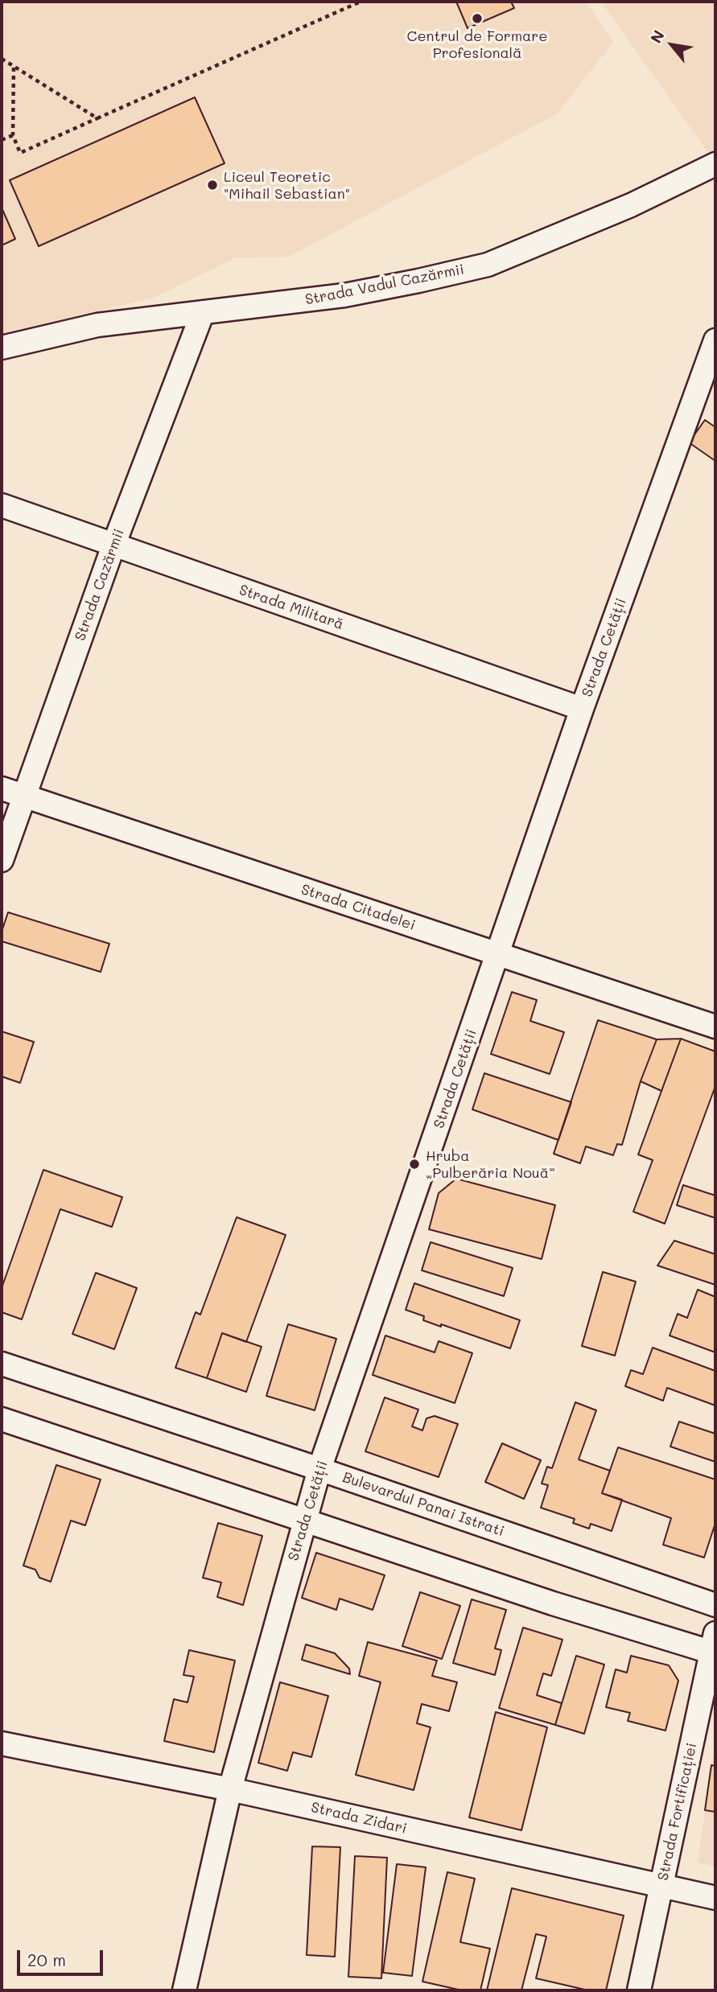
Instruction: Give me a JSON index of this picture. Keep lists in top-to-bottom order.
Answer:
{
  "streets": {
    "street": [
      "Strada Vadul Cazărmii",
      "Strada Cazărmii",
      "Strada Militară",
      "Strada Cetății",
      "Strada Citadelei",
      "Bulevardul Panai Istrati",
      "Strada Fortificației",
      "Strada Zidari"
    ]
  },
  "crossings": [
    ["Strada Vadul Cazărmii", "Strada Cazărmii"],
    ["Strada Cazărmii", "Strada Militară"],
    ["Strada Cazărmii", "Strada Citadelei"],
    ["Strada Militară", "Strada Cetății"],
    ["Strada Cetății", "Strada Citadelei"],
    ["Strada Cetății", "Bulevardul Panai Istrati"],
    ["Strada Cetății", "Strada Zidari"],
    ["Strada Fortificației", "Strada Zidari"]
  ],
  "places": ["Centrul de Formare Profesională", "Liceul Teoretic \"Mihail Sebastian\"", "Hruba „Pulberăria Nouă”"],
  "scale_bar": "20 m",
  "north": "top left"
}
